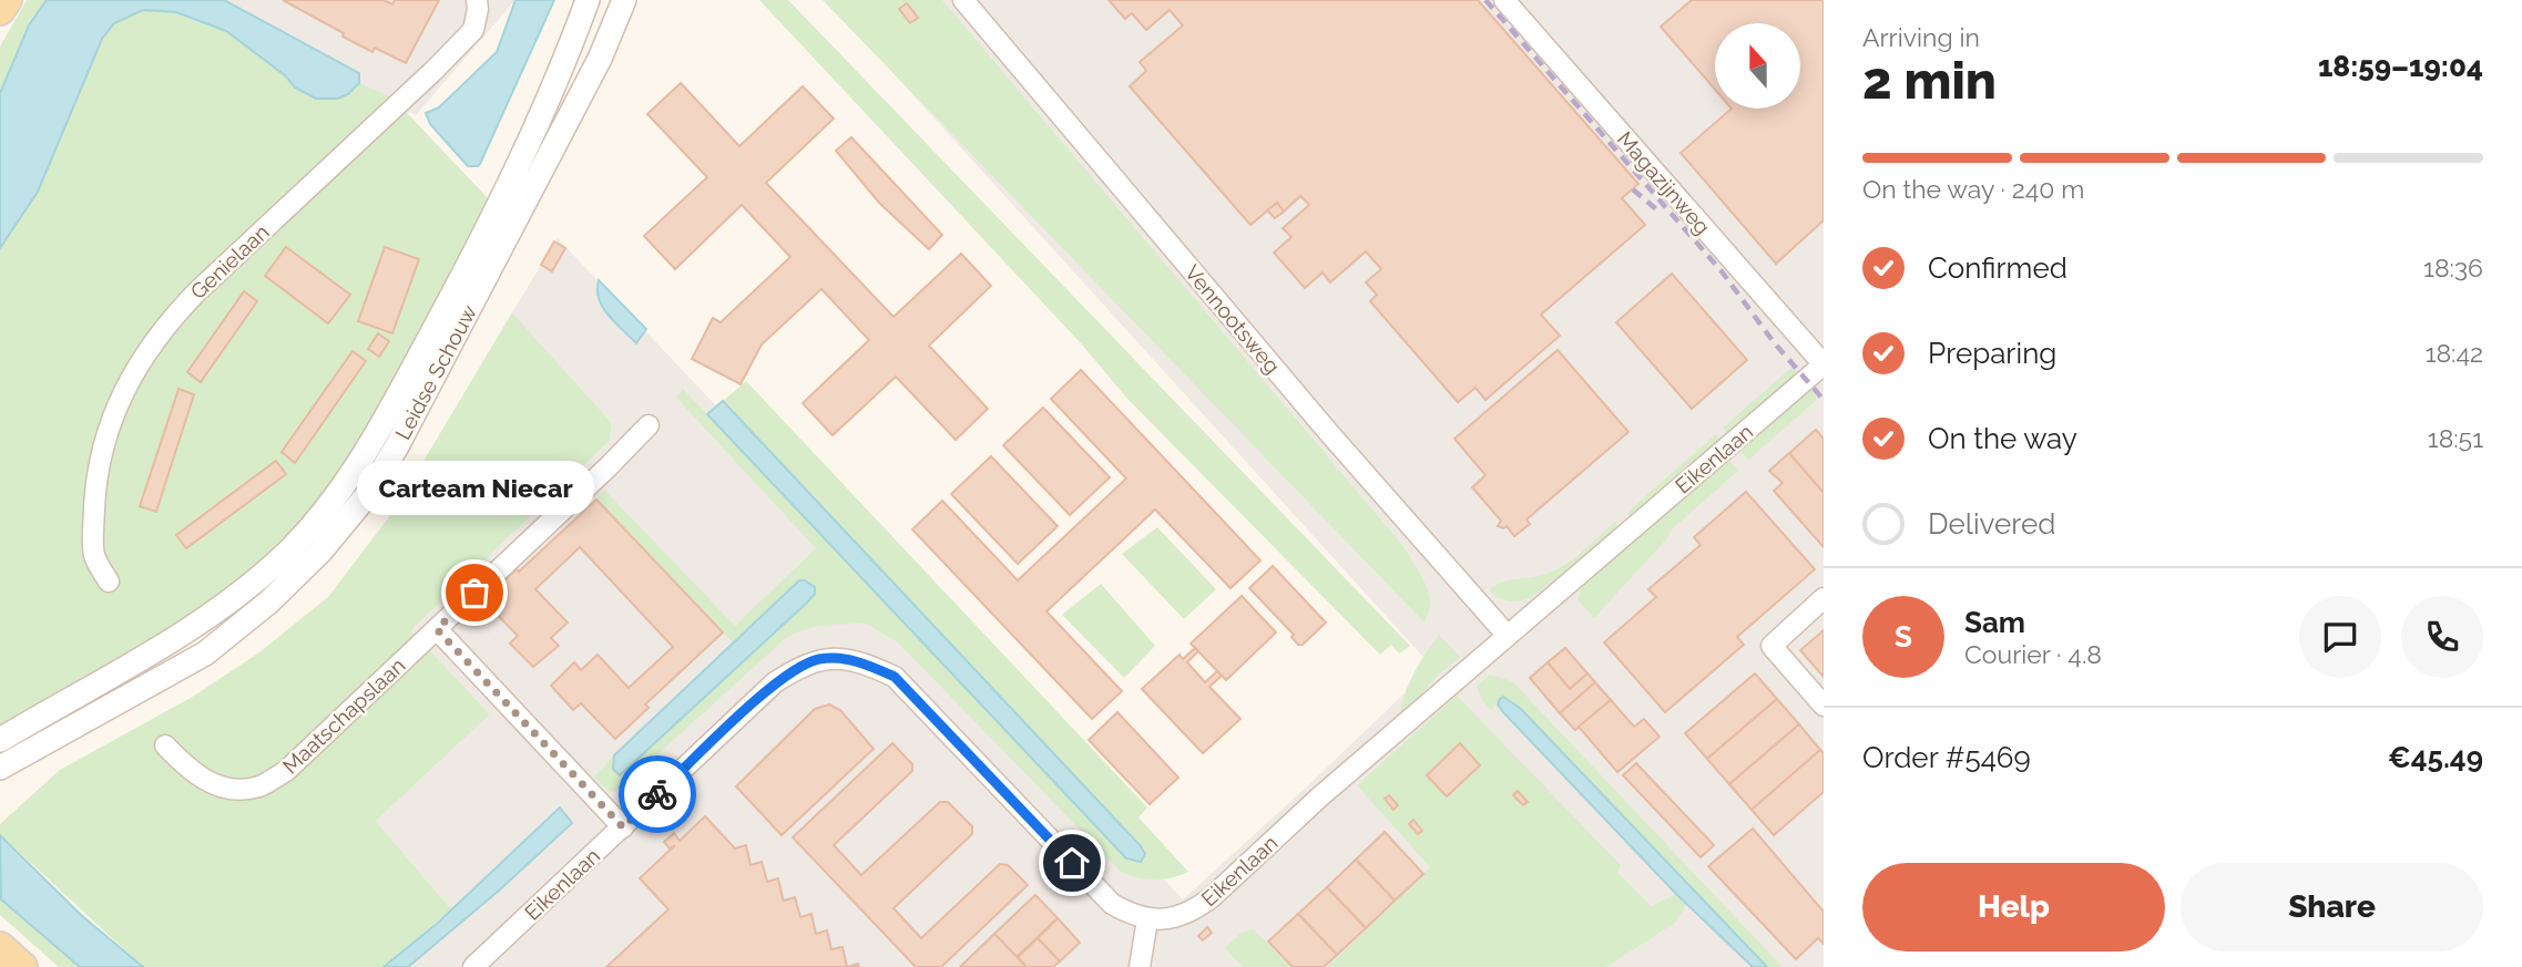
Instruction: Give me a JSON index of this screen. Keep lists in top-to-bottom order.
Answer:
{
  "streets": {
    "street": [
      "Magazijnweg",
      "Genielaan",
      "Vennootsweg",
      "Leidse Schouw",
      "Eikenlaan",
      "Maatschapslaan"
    ]
  },
  "crossings": [
    ["Magazijnweg", "Eikenlaan"],
    ["Vennootsweg", "Eikenlaan"]
  ],
  "places": ["Carteam Niecar"],
  "north": "top",
  "page": {
    "heading": ["2 min", "Arriving in", "18:59–19:04"],
    "panel": [
      "Sam",
      "Courier · 4.8",
      "Order #5469",
      "€45.49"
    ],
    "bar": "On the way · 240 m",
    "list": [
      ["Confirmed", "18:36"],
      ["Preparing", "18:42"],
      ["On the way", "18:51"],
      "Delivered"
    ],
    "bubble": "Carteam Niecar",
    "round": "S",
    "buttons": ["Help", "Share"]
  }
}
